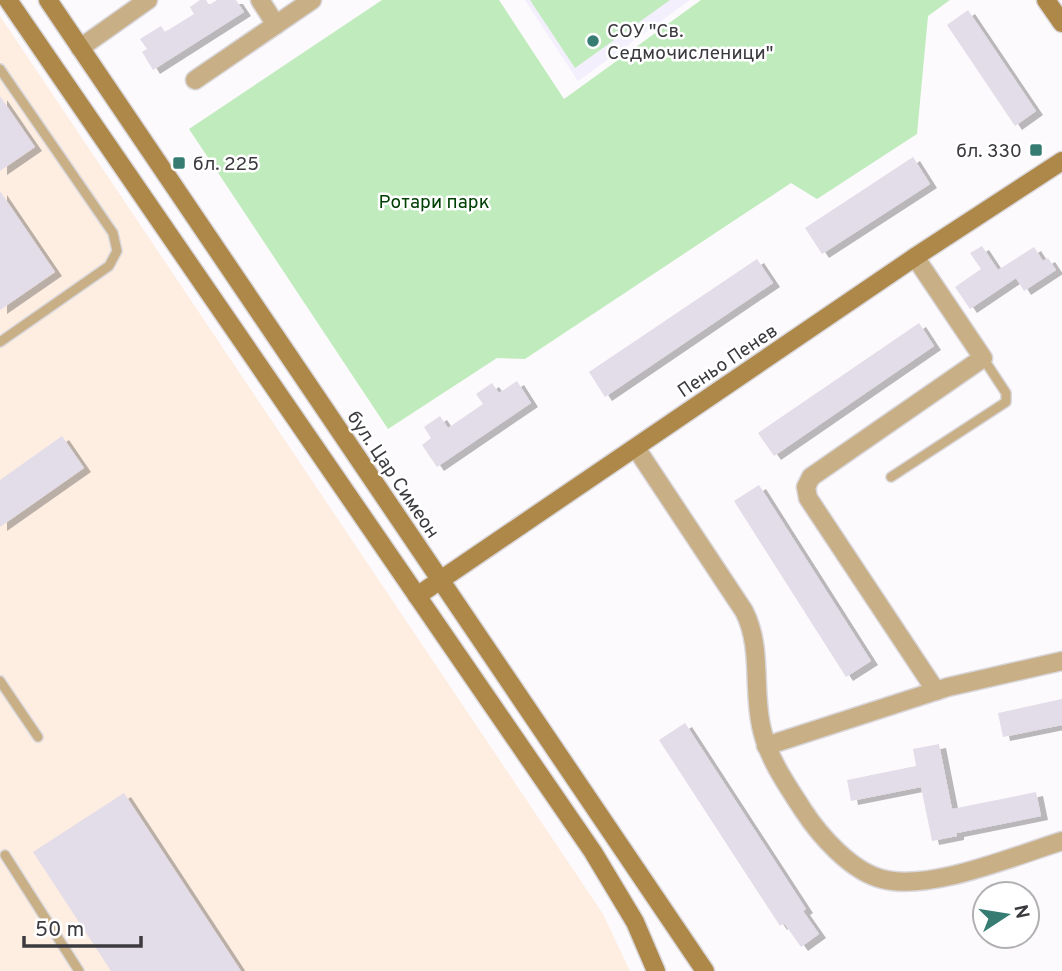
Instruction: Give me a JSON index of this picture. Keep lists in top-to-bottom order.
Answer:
{
  "streets": {
    "main road": ["Пеньо Пенев", "бул. Цар Симеон"]
  },
  "crossings": [
    ["Пеньо Пенев", "бул. Цар Симеон"]
  ],
  "parks": ["Ротари парк"],
  "places": {
    "other": ["СОУ \"Св. Седмочисленици\""],
    "transit": ["бл. 330", "бл. 225"]
  },
  "scale_bar": "50 m",
  "north": "right"
}
